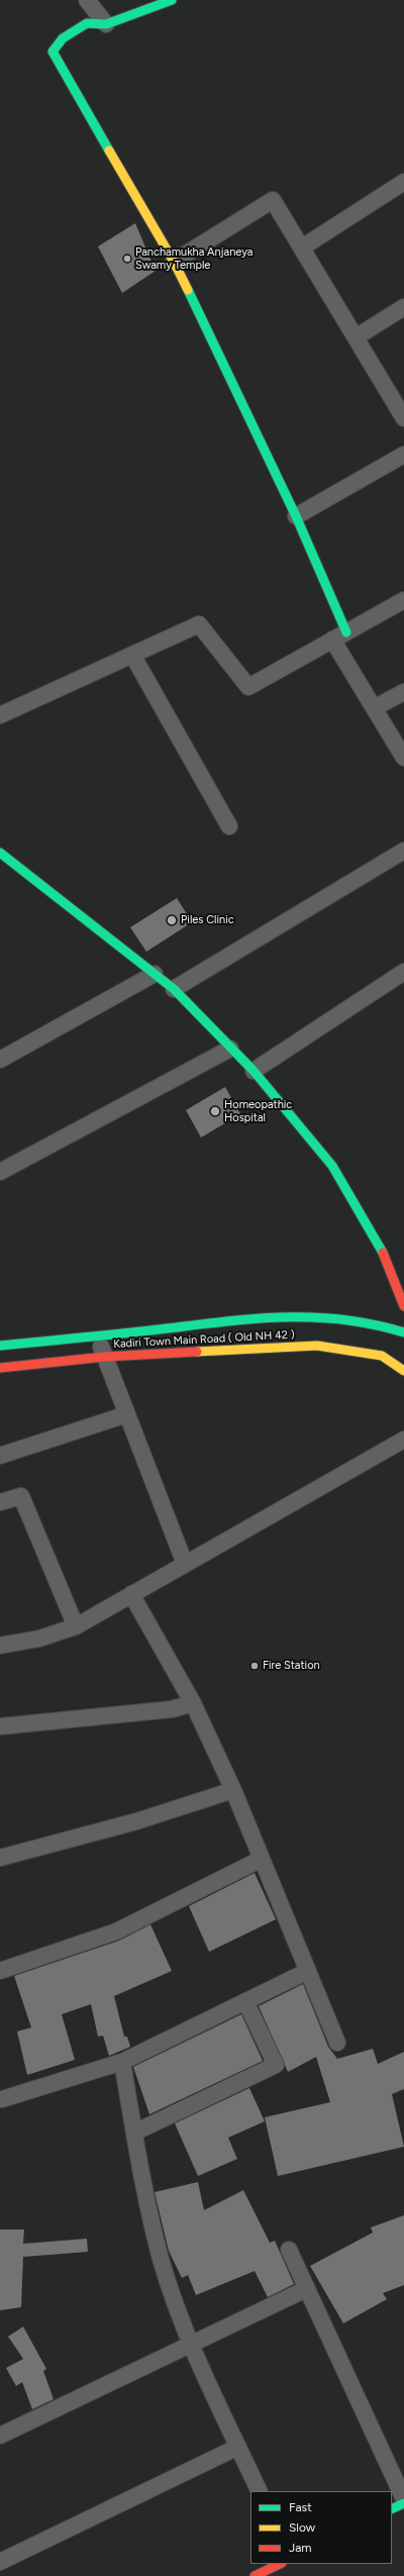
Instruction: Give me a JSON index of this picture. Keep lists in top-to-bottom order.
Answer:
{
  "streets": {
    "street": ["Kadiri Town Main Road ( Old NH 42 )"]
  },
  "places": [
    "Panchamukha Anjaneya Swamy Temple",
    "Piles Clinic",
    "Homeopathic Hospital",
    "Fire Station"
  ],
  "legend": ["Fast", "Slow", "Jam"]
}
